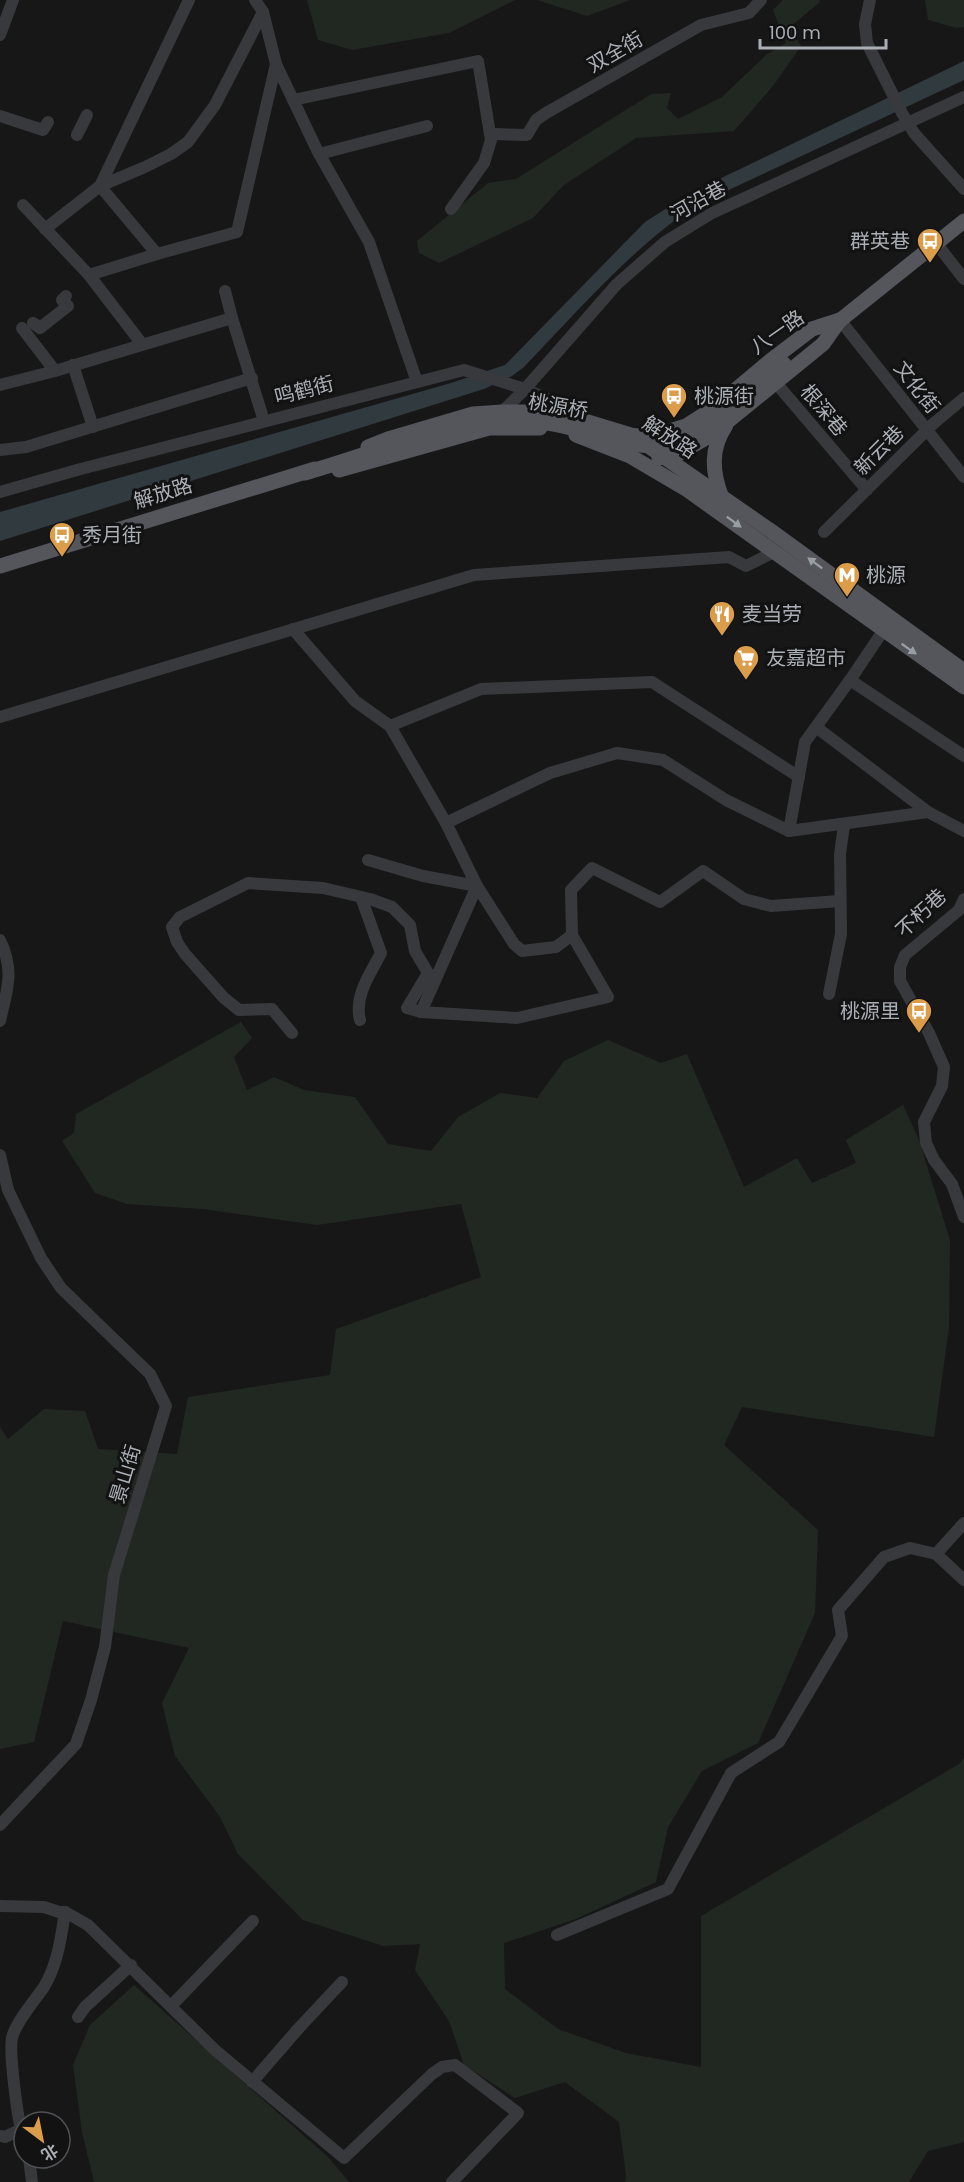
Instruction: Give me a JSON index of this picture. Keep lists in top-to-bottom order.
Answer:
{
  "streets": {
    "main road": ["八一路", "桃源桥", "解放路"],
    "street": [
      "双全街",
      "河沿巷",
      "文化街",
      "鸣鹤街",
      "根深巷",
      "新云巷",
      "不朽巷",
      "景山街"
    ]
  },
  "crossings": [
    ["河沿巷", "鸣鹤街"],
    ["河沿巷", "解放路"],
    ["八一路", "文化街"],
    ["八一路", "桃源桥"],
    ["八一路", "解放路"],
    ["文化街", "桃源桥"],
    ["文化街", "新云巷"],
    ["鸣鹤街", "解放路"],
    ["桃源桥", "解放路"],
    ["根深巷", "新云巷"]
  ],
  "places": {
    "bus stop": [
      "群英巷",
      "桃源街",
      "秀月街",
      "桃源里"
    ],
    "metro station": ["桃源"],
    "restaurant": ["麦当劳"],
    "supermarket": ["友嘉超市"]
  },
  "scale_bar": "100 m",
  "north": "bottom right"
}
